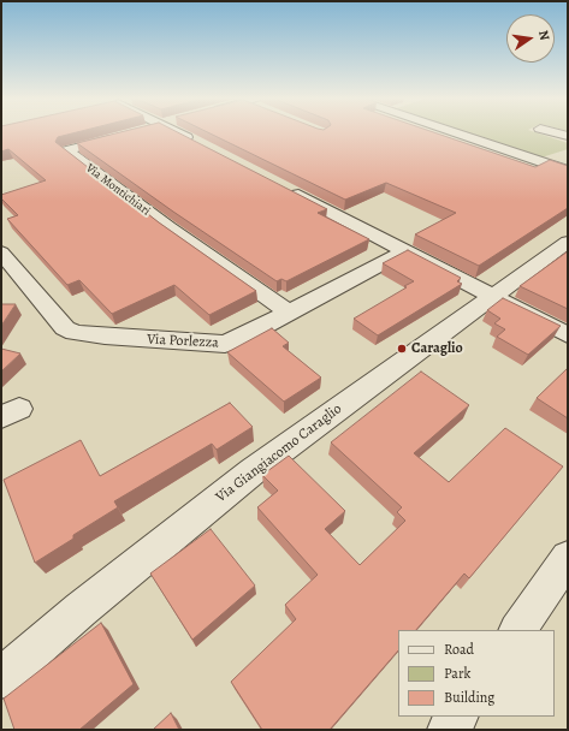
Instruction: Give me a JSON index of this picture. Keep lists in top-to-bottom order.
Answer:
{
  "streets": {
    "street": ["Via Montichiari", "Via Porlezza", "Via Giangiacomo Caraglio"]
  },
  "crossings": [
    ["Via Montichiari", "Via Porlezza"]
  ],
  "places": ["Caraglio"],
  "legend": ["Road", "Park", "Building"],
  "north": "right"
}
